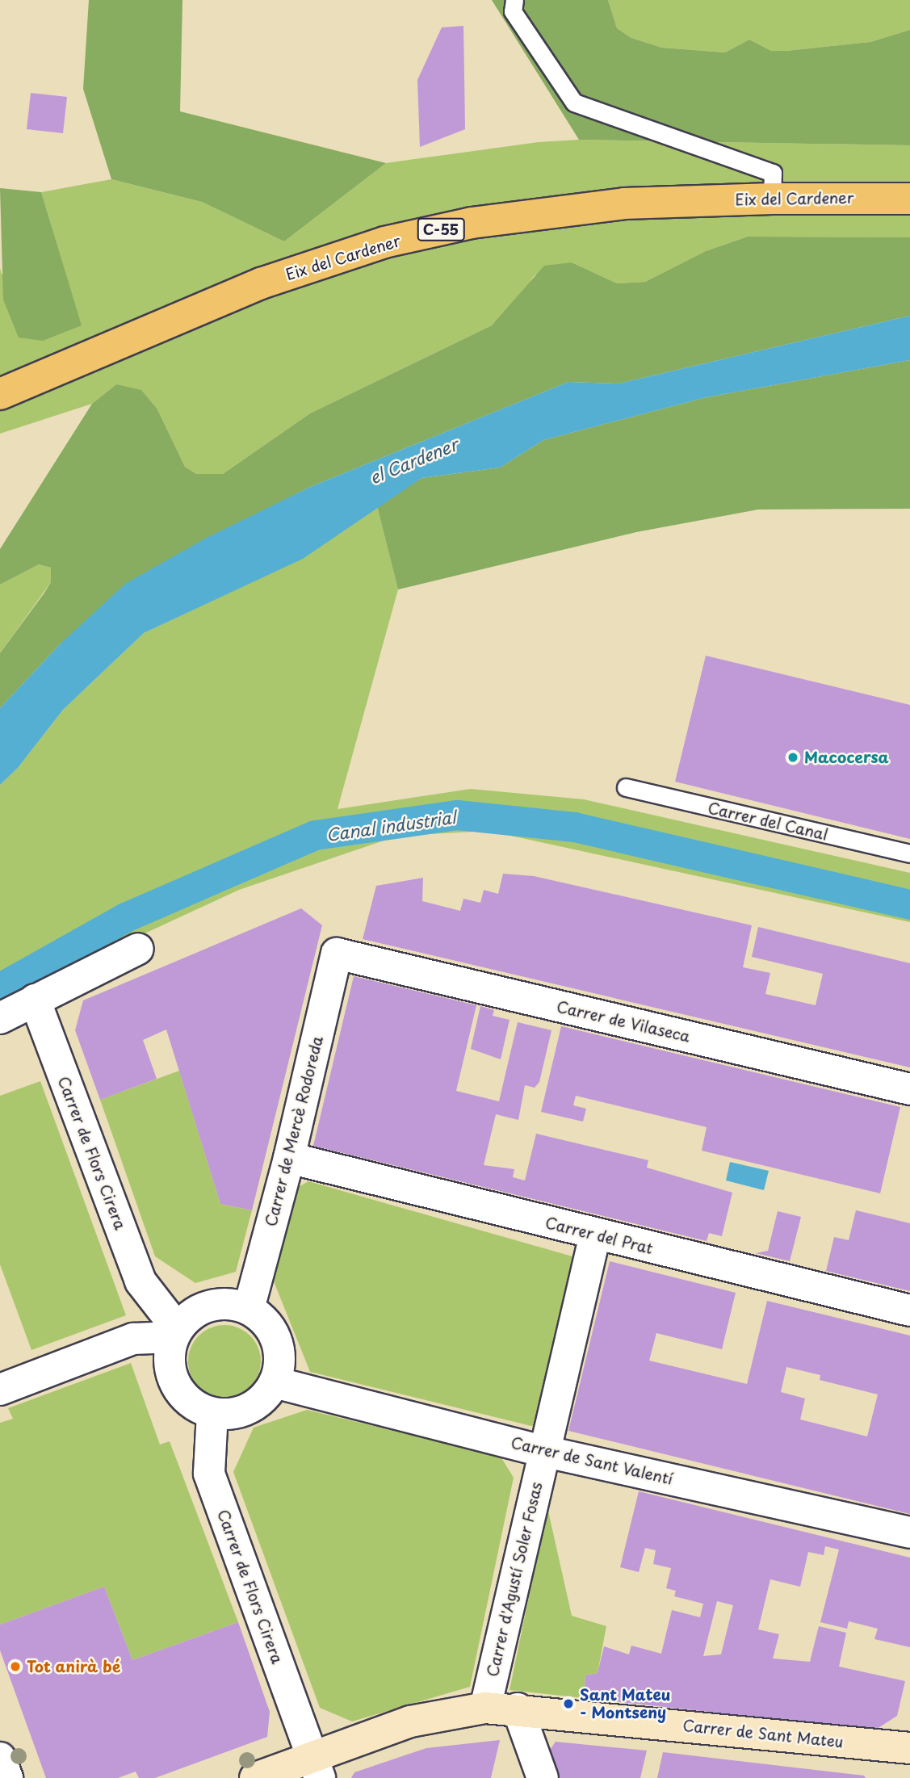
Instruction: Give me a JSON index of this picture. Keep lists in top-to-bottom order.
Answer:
{
  "streets": {
    "main road": ["Eix del Cardener", "C-55"],
    "street": [
      "Carrer de Vilaseca",
      "Carrer de Mercè Rodoreda",
      "Carrer de Flors Cirera",
      "Carrer del Prat",
      "Carrer de Sant Valentí",
      "Carrer d'Agustí Soler Fosas",
      "Carrer de Sant Mateu"
    ],
    "lane": ["Carrer del Canal"]
  },
  "crossings": [
    ["Carrer de Vilaseca", "Carrer de Mercè Rodoreda"],
    ["Carrer de Mercè Rodoreda", "Carrer de Flors Cirera"],
    ["Carrer de Mercè Rodoreda", "Carrer del Prat"],
    ["Carrer de Mercè Rodoreda", "Carrer de Sant Valentí"],
    ["Carrer de Flors Cirera", "Carrer de Sant Valentí"],
    ["Carrer de Flors Cirera", "Carrer de Sant Mateu"],
    ["Carrer del Prat", "Carrer d'Agustí Soler Fosas"],
    ["Carrer de Sant Valentí", "Carrer d'Agustí Soler Fosas"],
    ["Carrer d'Agustí Soler Fosas", "Carrer de Sant Mateu"]
  ],
  "water": ["el Cardener", "Canal industrial"],
  "places": ["Macocersa", "Tot anirà bé", "Sant Mateu - Montseny"]
}
